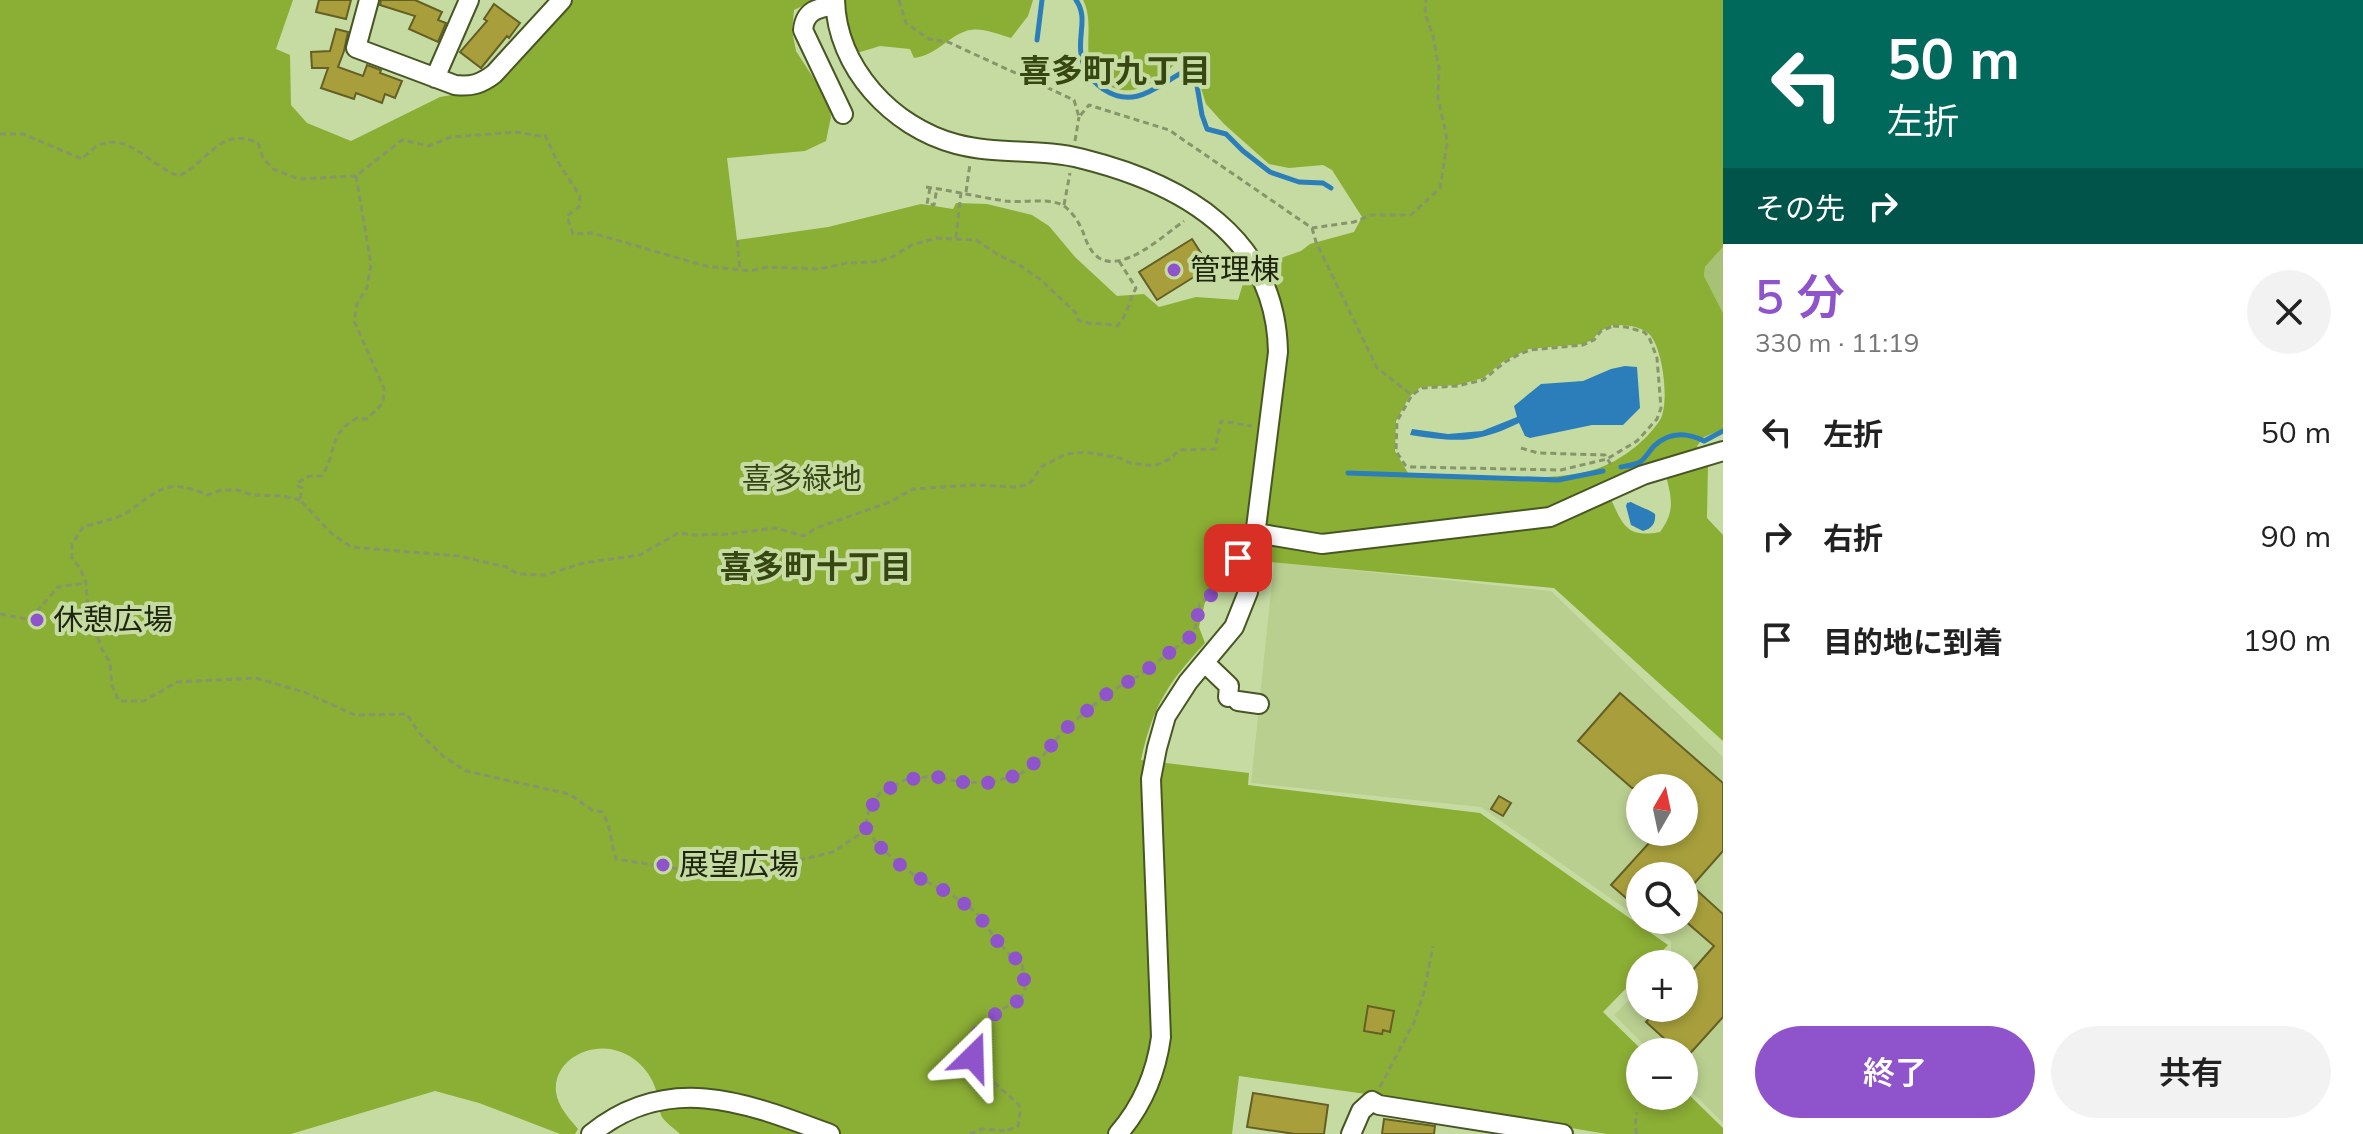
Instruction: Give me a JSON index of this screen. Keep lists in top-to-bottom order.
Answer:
{
  "districts": ["喜多町九丁目", "喜多町十丁目"],
  "parks": ["喜多緑地"],
  "places": ["管理棟", "休憩広場", "展望広場"],
  "north": "top",
  "page": {
    "turn": ["50 m", "左折"],
    "then": "その先",
    "heading": ["5 分", "330 m · 11:19"],
    "list": [
      {
        "name": "左折",
        "value": "50 m"
      },
      {
        "name": "右折",
        "value": "90 m"
      },
      {
        "name": "目的地に到着",
        "value": "190 m"
      }
    ],
    "map_buttons": ["+", "−"],
    "buttons": ["終了", "共有"]
  }
}
